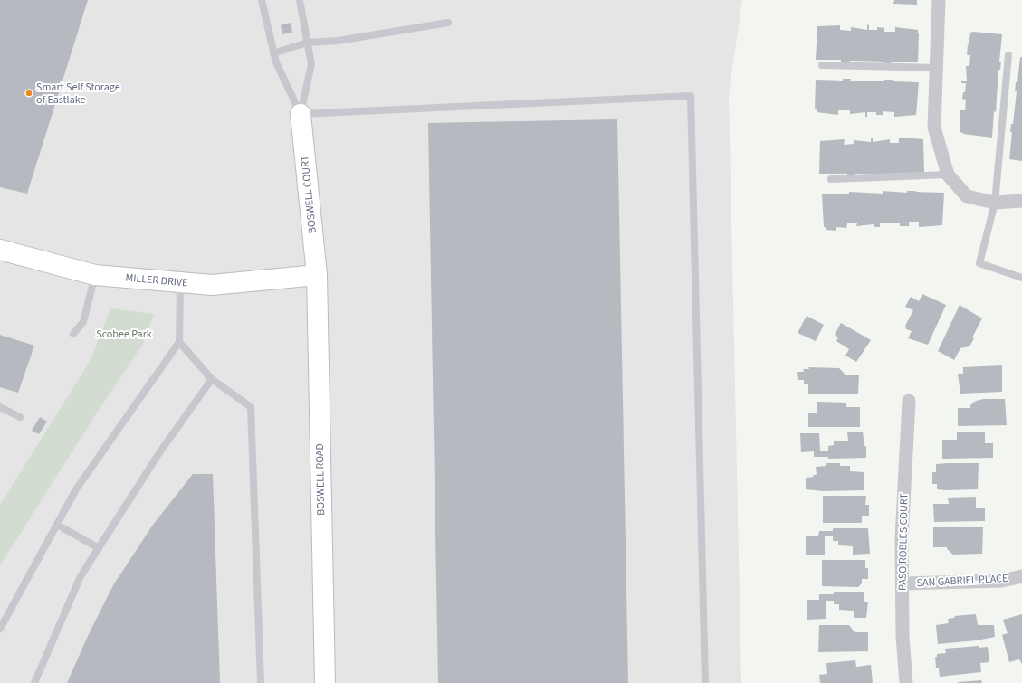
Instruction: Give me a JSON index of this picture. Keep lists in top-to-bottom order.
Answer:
{
  "streets": {
    "street": [
      "BOSWELL COURT",
      "MILLER DRIVE",
      "BOSWELL ROAD",
      "PASO ROBLES COURT",
      "SAN GABRIEL PLACE"
    ]
  },
  "crossings": [
    ["BOSWELL COURT", "MILLER DRIVE"],
    ["BOSWELL COURT", "BOSWELL ROAD"],
    ["MILLER DRIVE", "BOSWELL ROAD"],
    ["PASO ROBLES COURT", "SAN GABRIEL PLACE"]
  ],
  "parks": ["Scobee Park"],
  "places": ["Smart Self Storage of Eastlake"]
}
